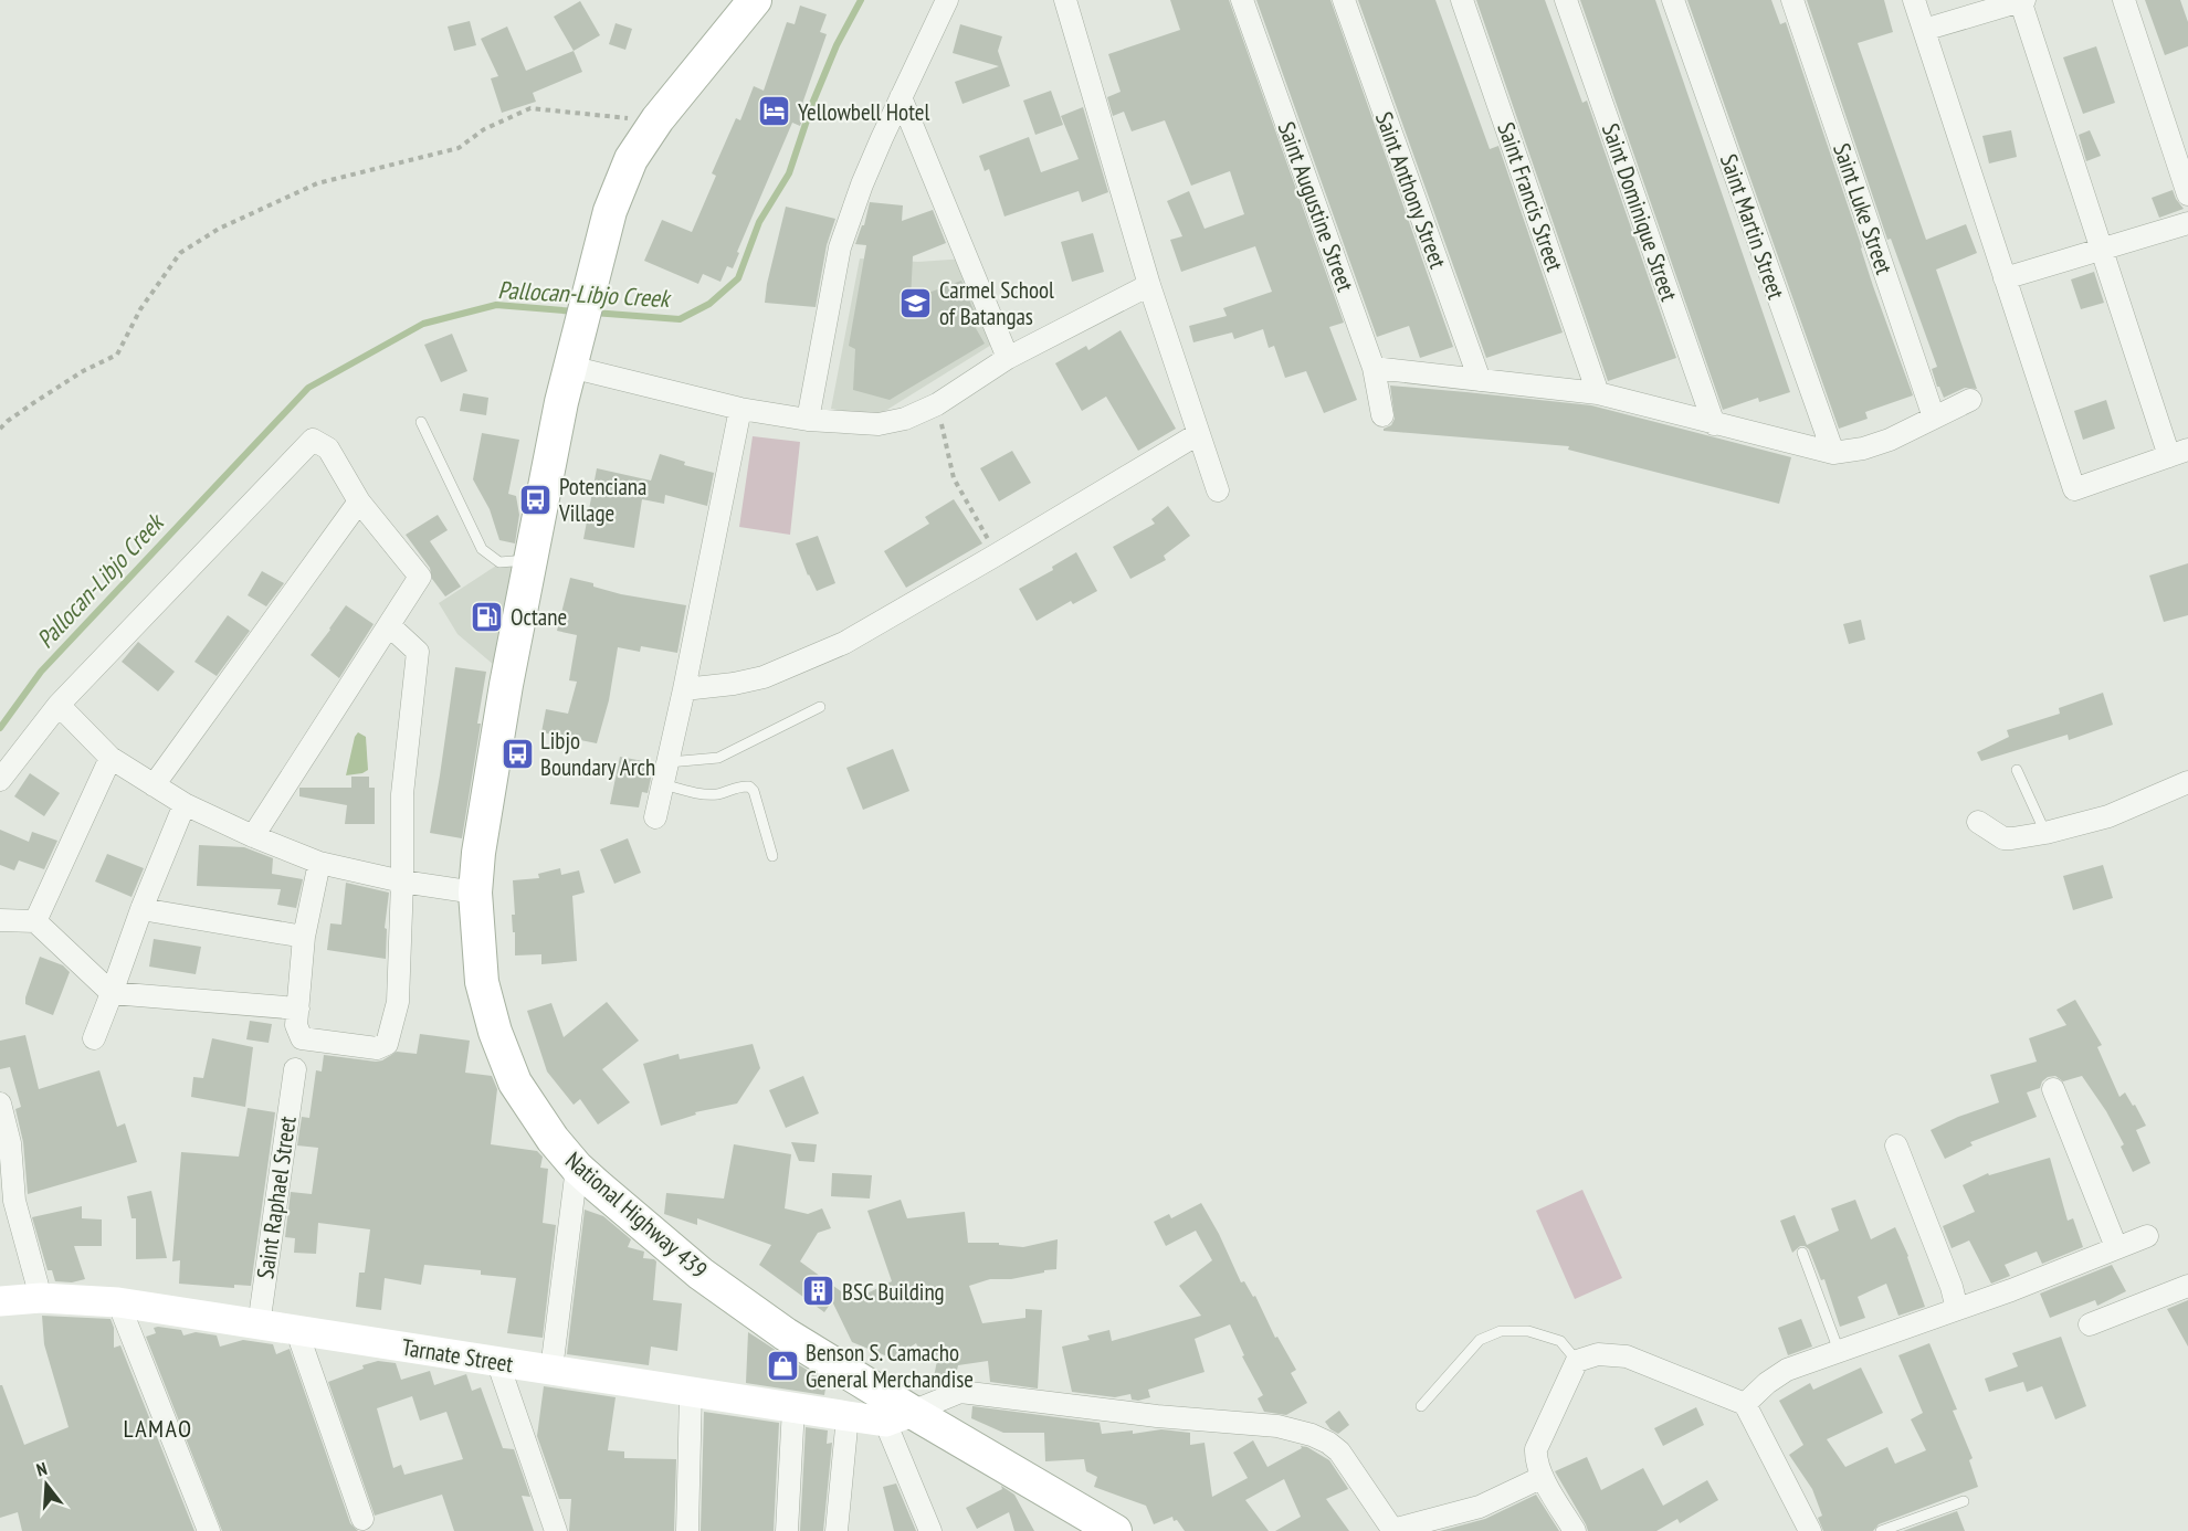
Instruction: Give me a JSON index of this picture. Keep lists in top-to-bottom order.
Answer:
{
  "streets": {
    "main road": ["National Highway 439"],
    "street": [
      "Saint Anthony Street",
      "Saint Francis Street",
      "Saint Augustine Street",
      "Saint Luke Street",
      "Saint Dominique Street",
      "Saint Martin Street",
      "Saint Raphael Street",
      "Tarnate Street"
    ]
  },
  "crossings": [
    ["Saint Raphael Street", "Tarnate Street"],
    ["National Highway 439", "Tarnate Street"]
  ],
  "districts": ["LAMAO"],
  "water": ["Pallocan-Libjo Creek"],
  "places": {
    "hotel": ["Yellowbell Hotel"],
    "school or university": ["Carmel School of Batangas"],
    "bus stop": ["Potenciana Village", "Libjo Boundary Arch"],
    "fuel station": ["Octane"],
    "building": ["BSC Building"],
    "shop": ["Benson S. Camacho General Merchandise"]
  },
  "north": "top"
}
